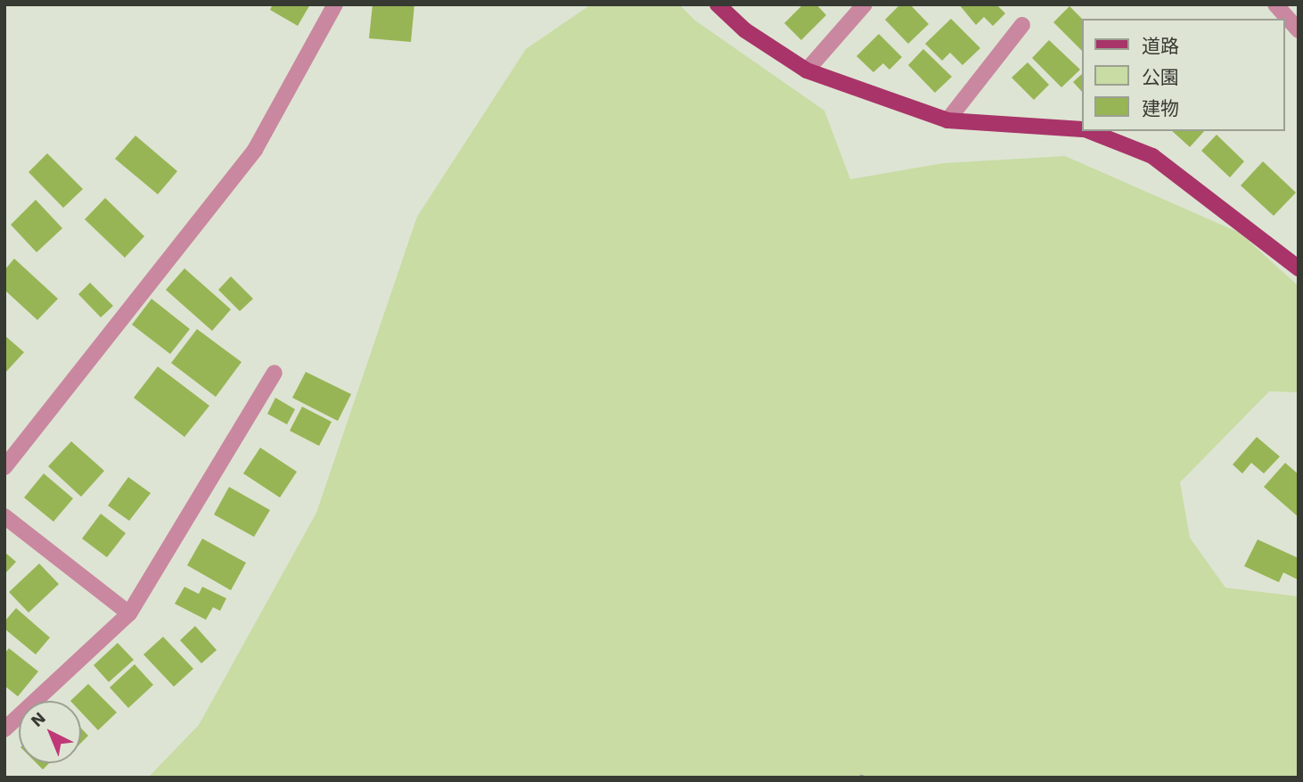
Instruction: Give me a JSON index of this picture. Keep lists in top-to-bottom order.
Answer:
{
  "legend": ["道路", "公園", "建物"],
  "north": "top left"
}
